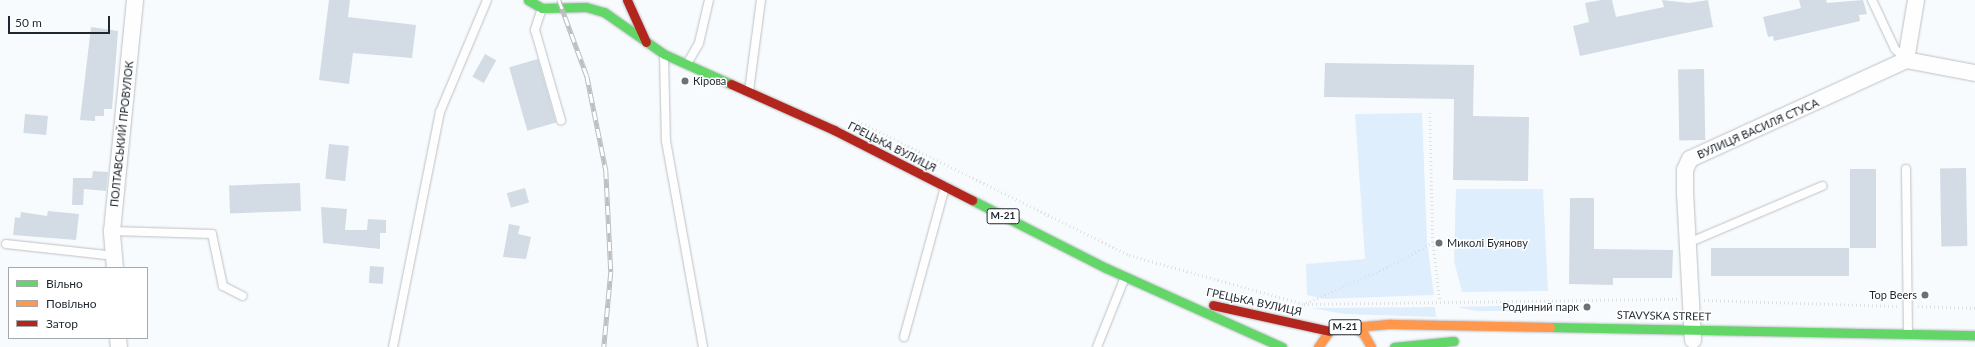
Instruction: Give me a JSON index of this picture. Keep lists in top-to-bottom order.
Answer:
{
  "streets": {
    "main road": ["ГРЕЦЬКА ВУЛИЦЯ", "М-21", "STAVYSKA STREET"],
    "street": ["ВУЛИЦЯ ВАСИЛЯ СТУСА", "ПОЛТАВСЬКИЙ ПРОВУЛОК"]
  },
  "crossings": [
    ["ВУЛИЦЯ ВАСИЛЯ СТУСА", "STAVYSKA STREET"],
    ["ГРЕЦЬКА ВУЛИЦЯ", "М-21"],
    ["М-21", "STAVYSKA STREET"]
  ],
  "places": [
    "Кірова",
    "Миколі Буянову",
    "Top Beers",
    "Родинний парк"
  ],
  "legend": ["Вільно", "Повільно", "Затор"],
  "scale_bar": "50 m"
}
